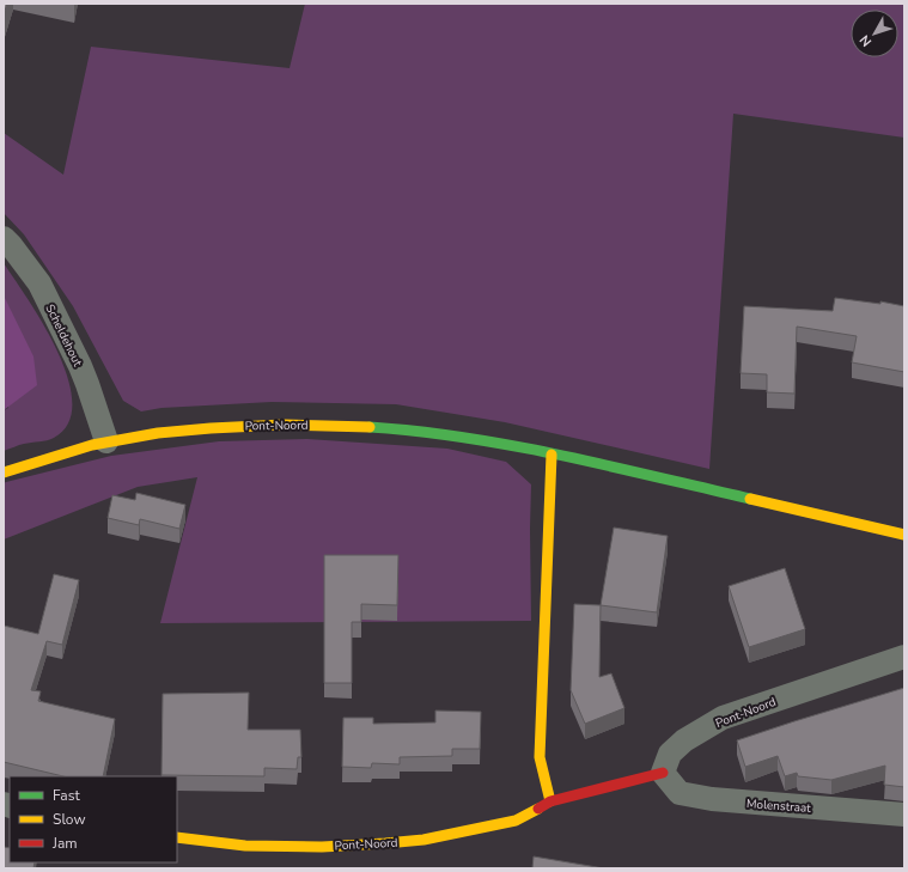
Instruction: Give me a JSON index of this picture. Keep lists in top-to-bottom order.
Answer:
{
  "streets": {
    "street": ["Scheldehout", "Pont-Noord", "Molenstraat"]
  },
  "crossings": [
    ["Scheldehout", "Pont-Noord"],
    ["Pont-Noord", "Molenstraat"]
  ],
  "legend": ["Fast", "Slow", "Jam"],
  "north": "bottom left"
}
